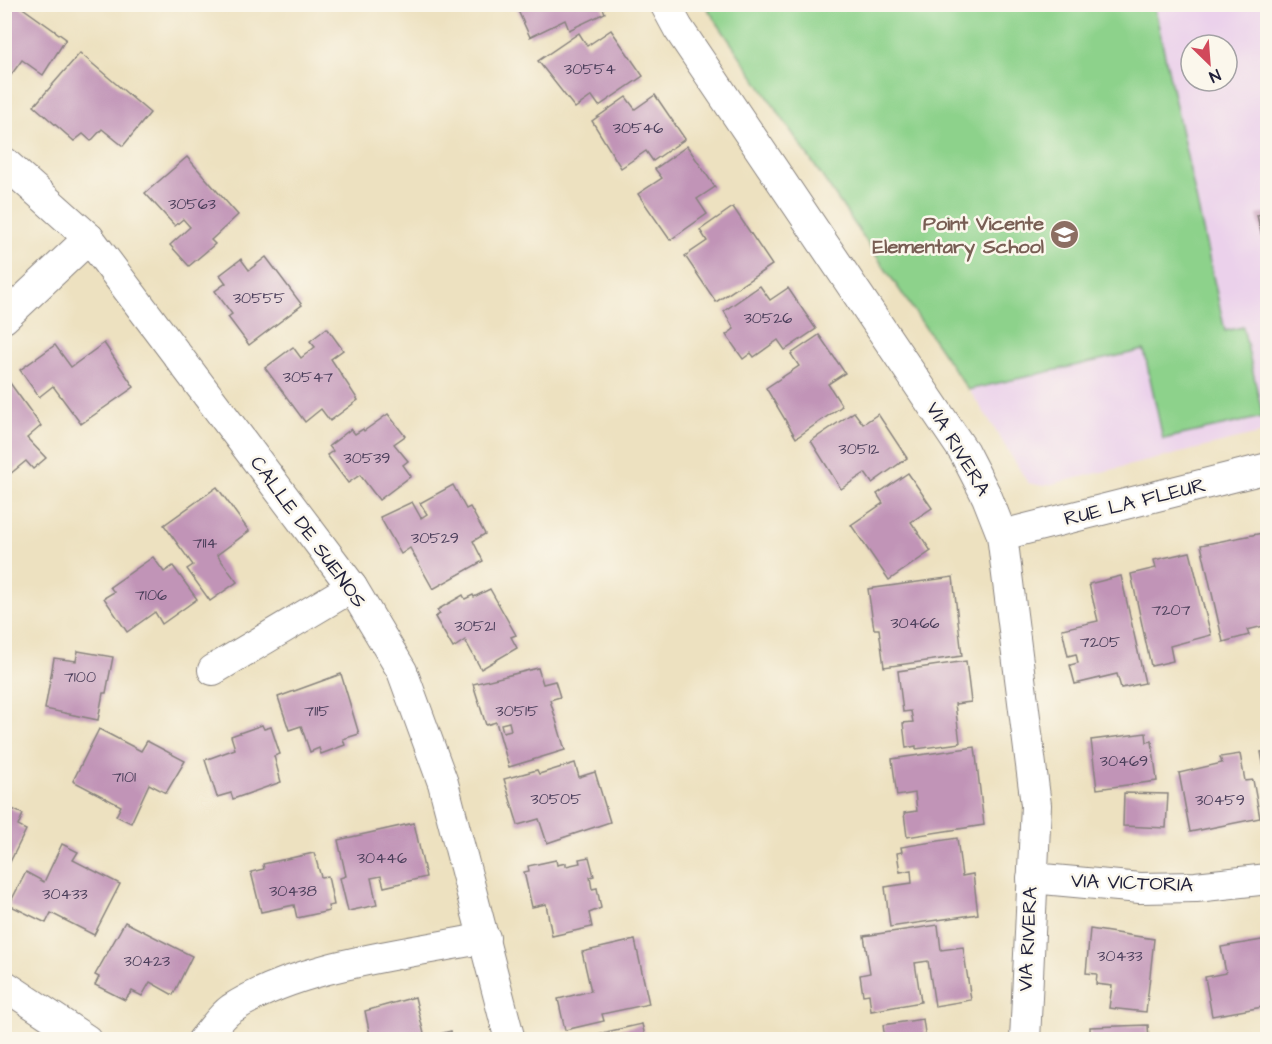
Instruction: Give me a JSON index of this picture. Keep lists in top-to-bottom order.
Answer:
{
  "streets": {
    "street": [
      "VIA RIVERA",
      "RUE LA FLEUR",
      "CALLE DE SUENOS",
      "VIA VICTORIA"
    ]
  },
  "crossings": [
    ["VIA RIVERA", "RUE LA FLEUR"],
    ["VIA RIVERA", "VIA VICTORIA"]
  ],
  "places": {
    "school or university": ["Point Vicente Elementary School"]
  },
  "house_numbers": [
    "30554",
    "30546",
    "30563",
    "30555",
    "30526",
    "30547",
    "30512",
    "30539",
    "30529",
    "7114",
    "7106",
    "7207",
    "30466",
    "30521",
    "7205",
    "7100",
    "7115",
    "30515",
    "30469",
    "7101",
    "30505",
    "30459",
    "30446",
    "30438",
    "30433",
    "30433",
    "30423"
  ],
  "north": "bottom right"
}
